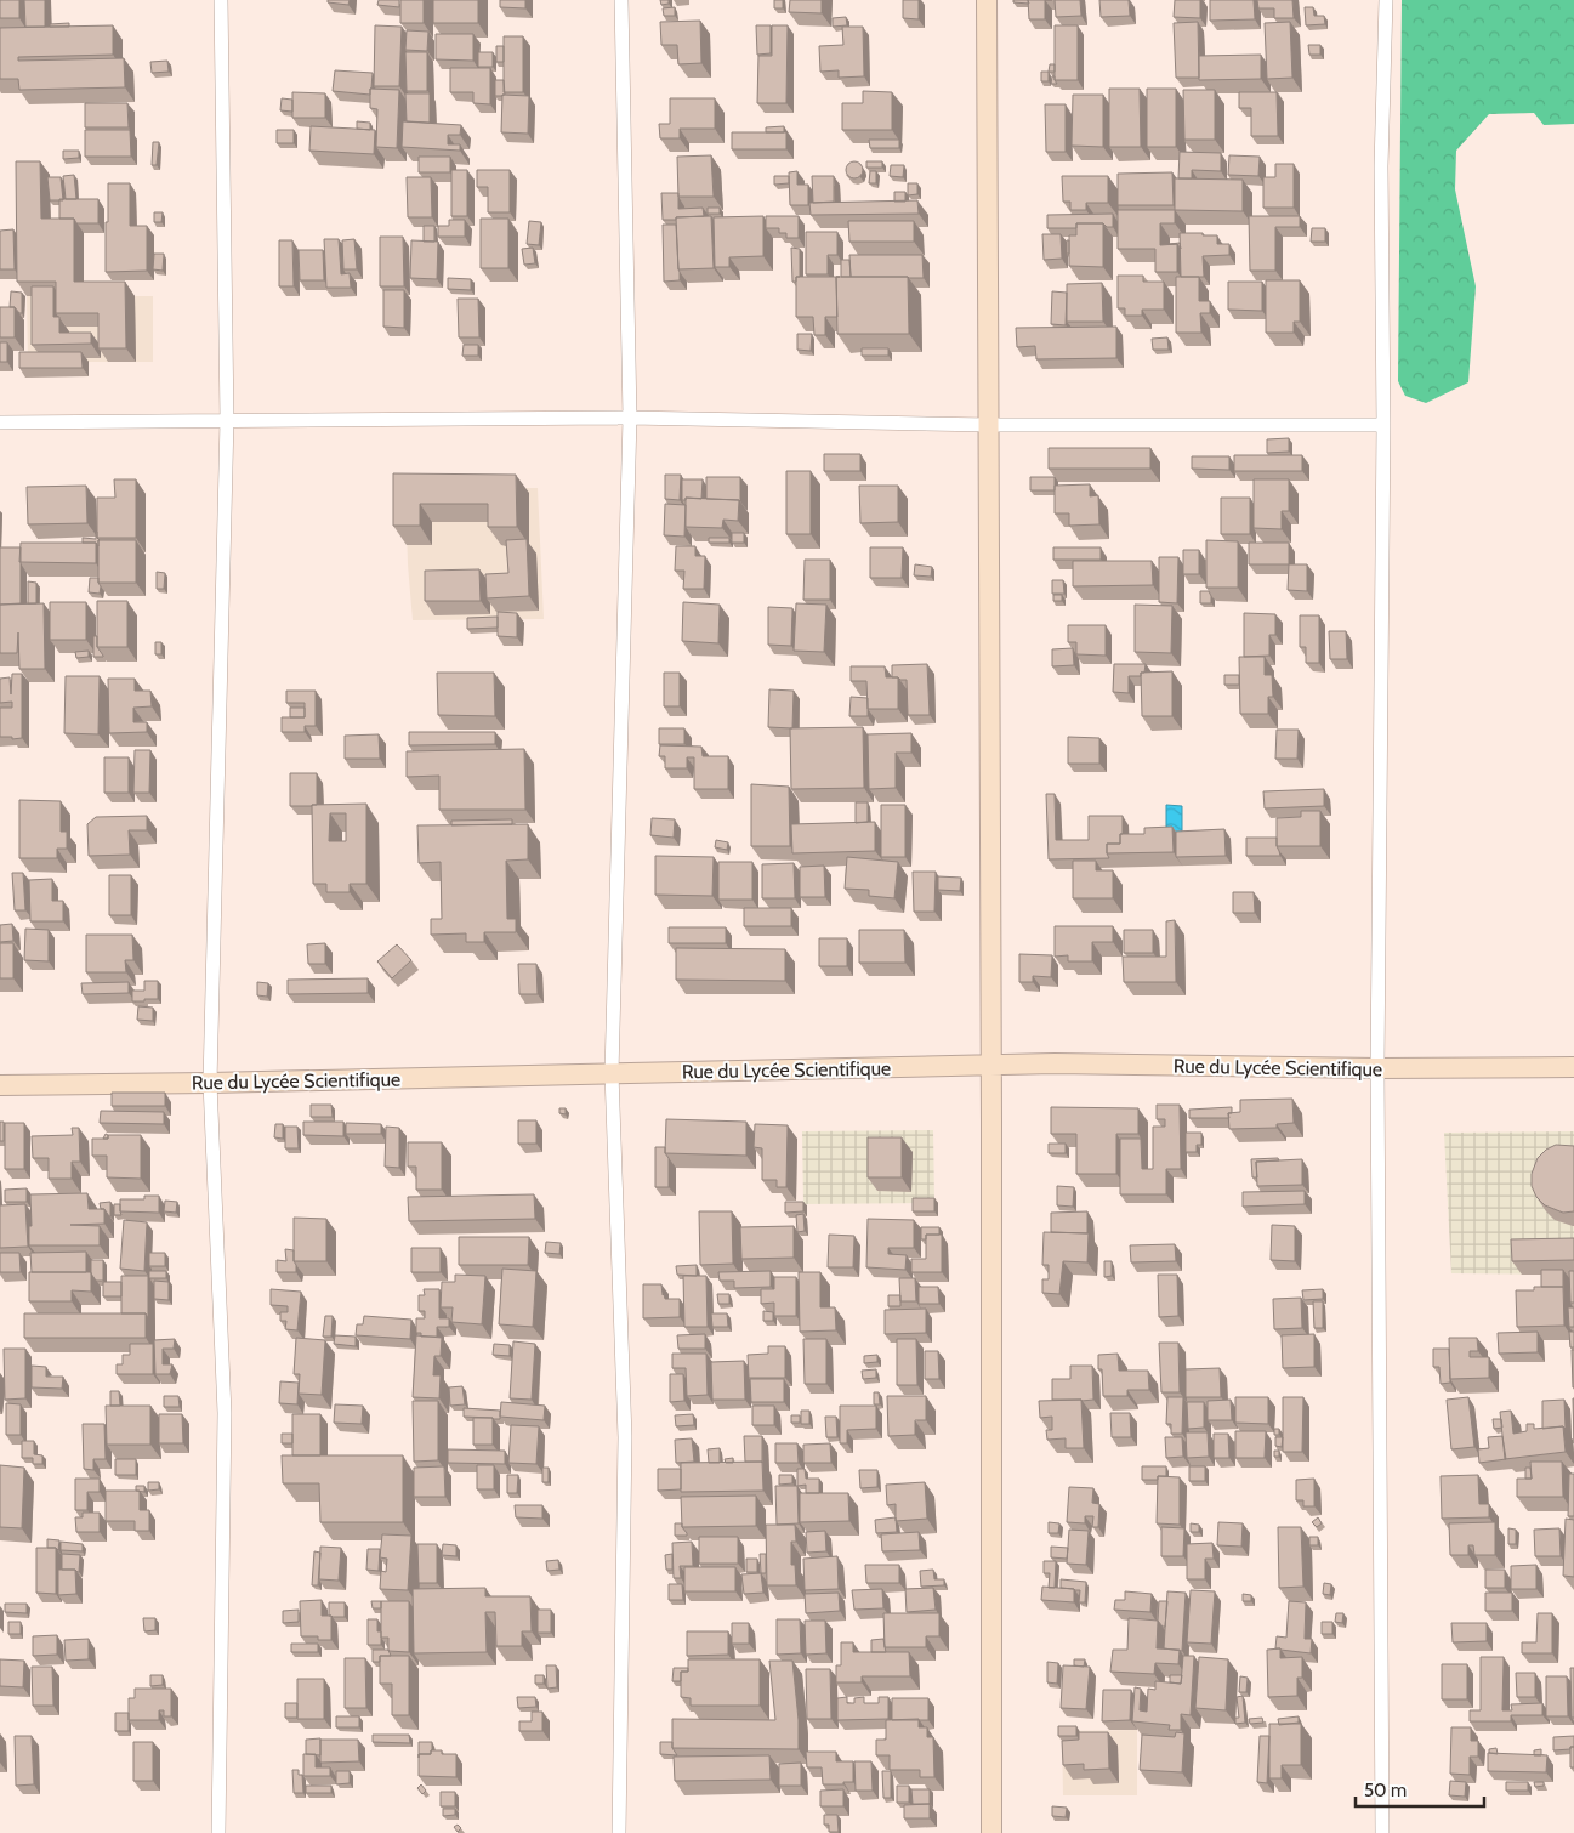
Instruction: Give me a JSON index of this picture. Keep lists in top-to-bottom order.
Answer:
{
  "streets": {
    "street": ["Rue du Lycée Scientifique"]
  },
  "scale_bar": "50 m"
}
